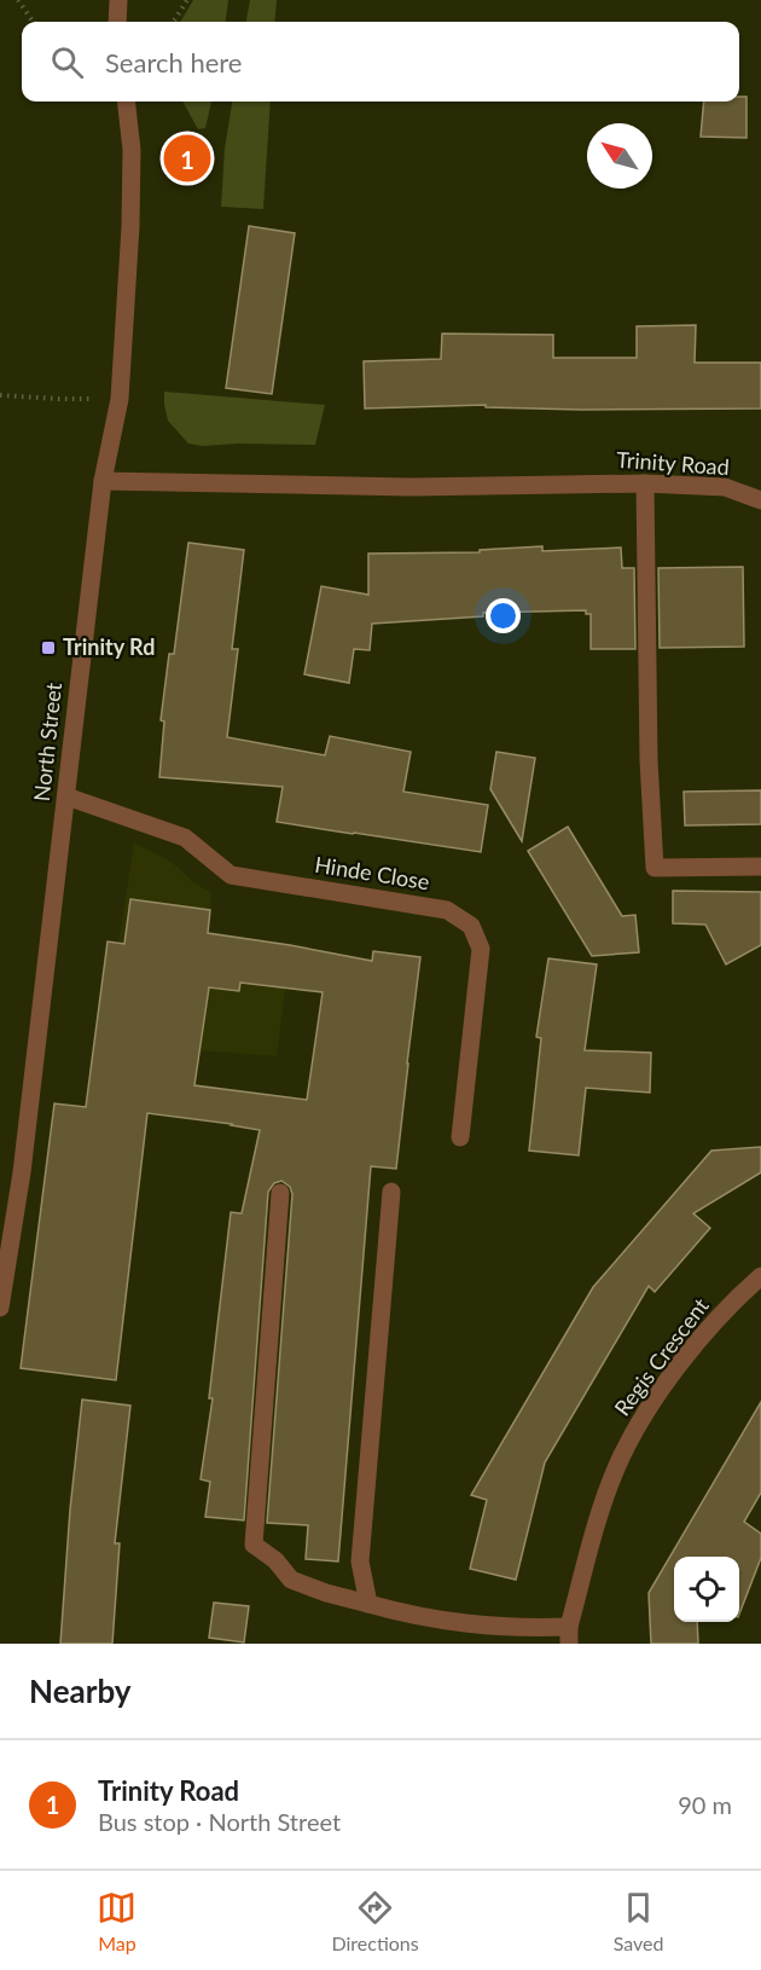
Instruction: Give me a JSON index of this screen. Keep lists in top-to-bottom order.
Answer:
{
  "streets": {
    "street": [
      "Trinity Road",
      "North Street",
      "Hinde Close",
      "Regis Crescent"
    ]
  },
  "crossings": [
    ["Trinity Road", "North Street"],
    ["North Street", "Hinde Close"]
  ],
  "places": {
    "transit": ["Trinity Rd"]
  },
  "north": "top left",
  "page": {
    "search": "Search here",
    "pins": "1",
    "heading": "Nearby",
    "list": [
      {
        "mark": "1",
        "name": "Trinity Road",
        "note": "Bus stop · North Street",
        "value": "90 m"
      }
    ],
    "nav": ["Map", "Directions", "Saved"]
  }
}
